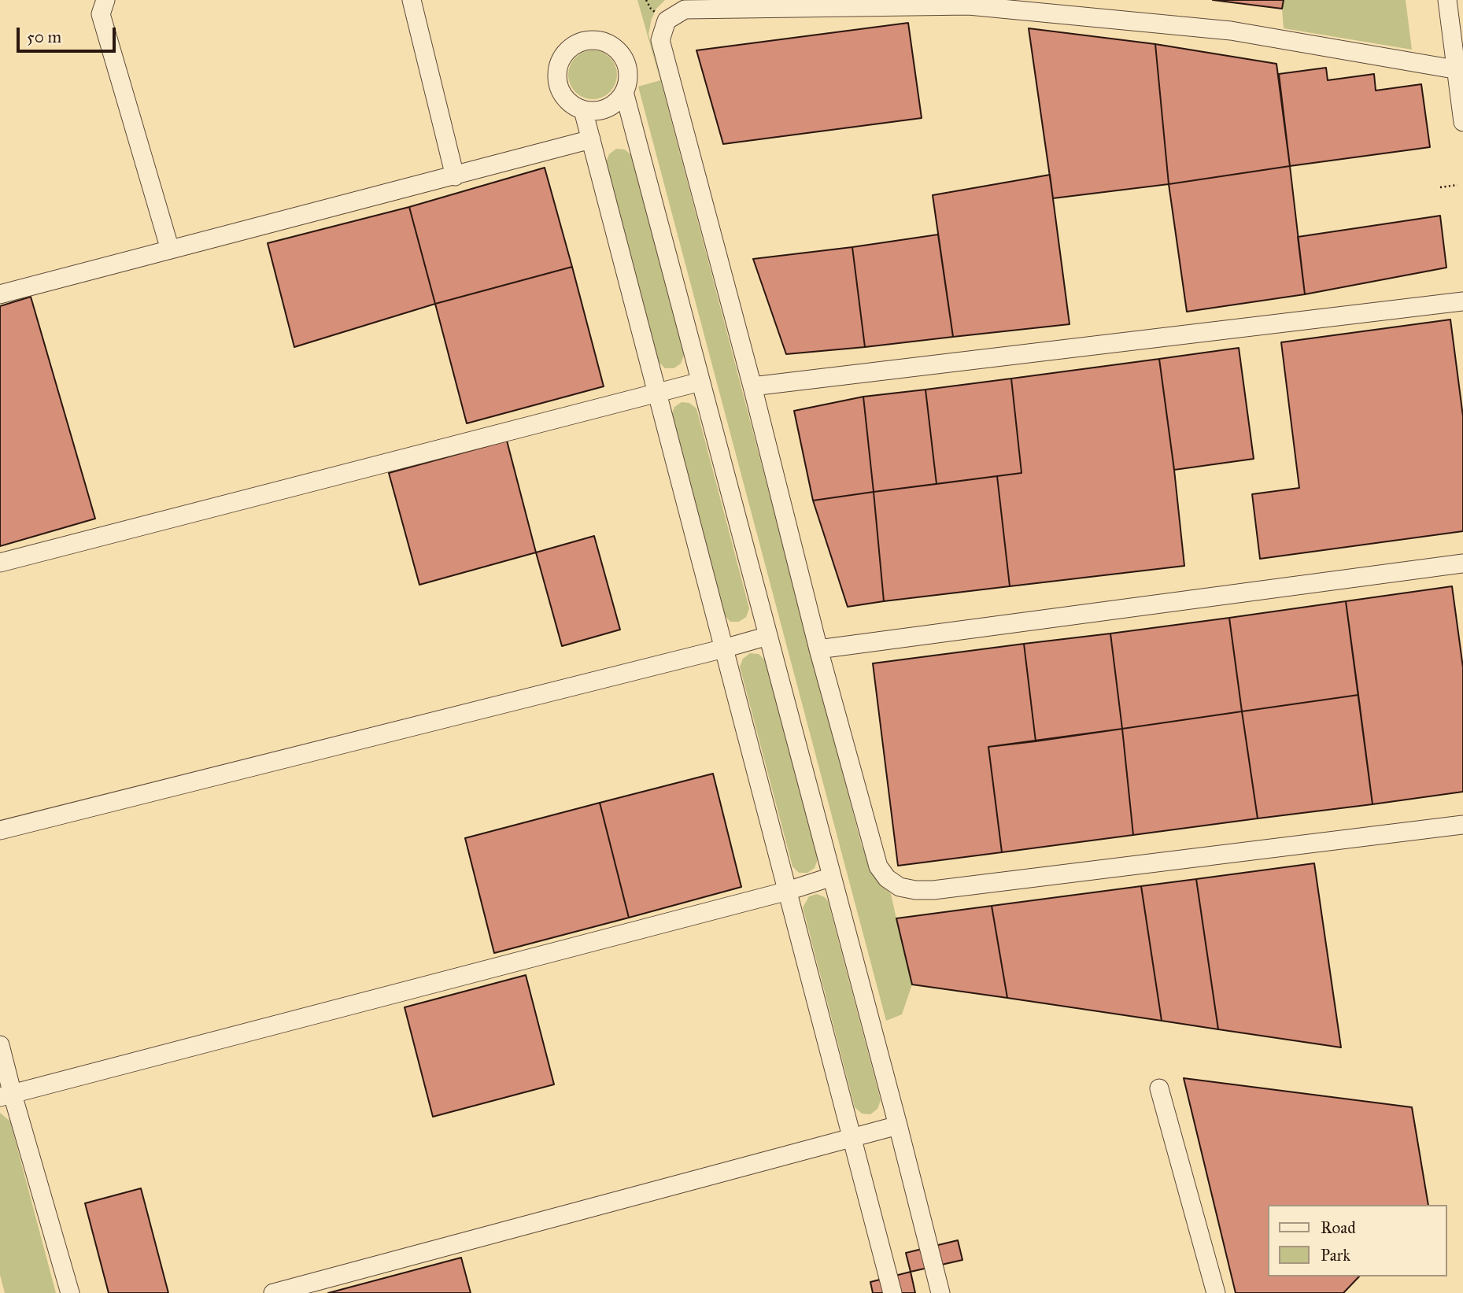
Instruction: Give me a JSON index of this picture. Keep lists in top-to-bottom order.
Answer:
{
  "legend": ["Road", "Park"],
  "scale_bar": "50 m"
}
